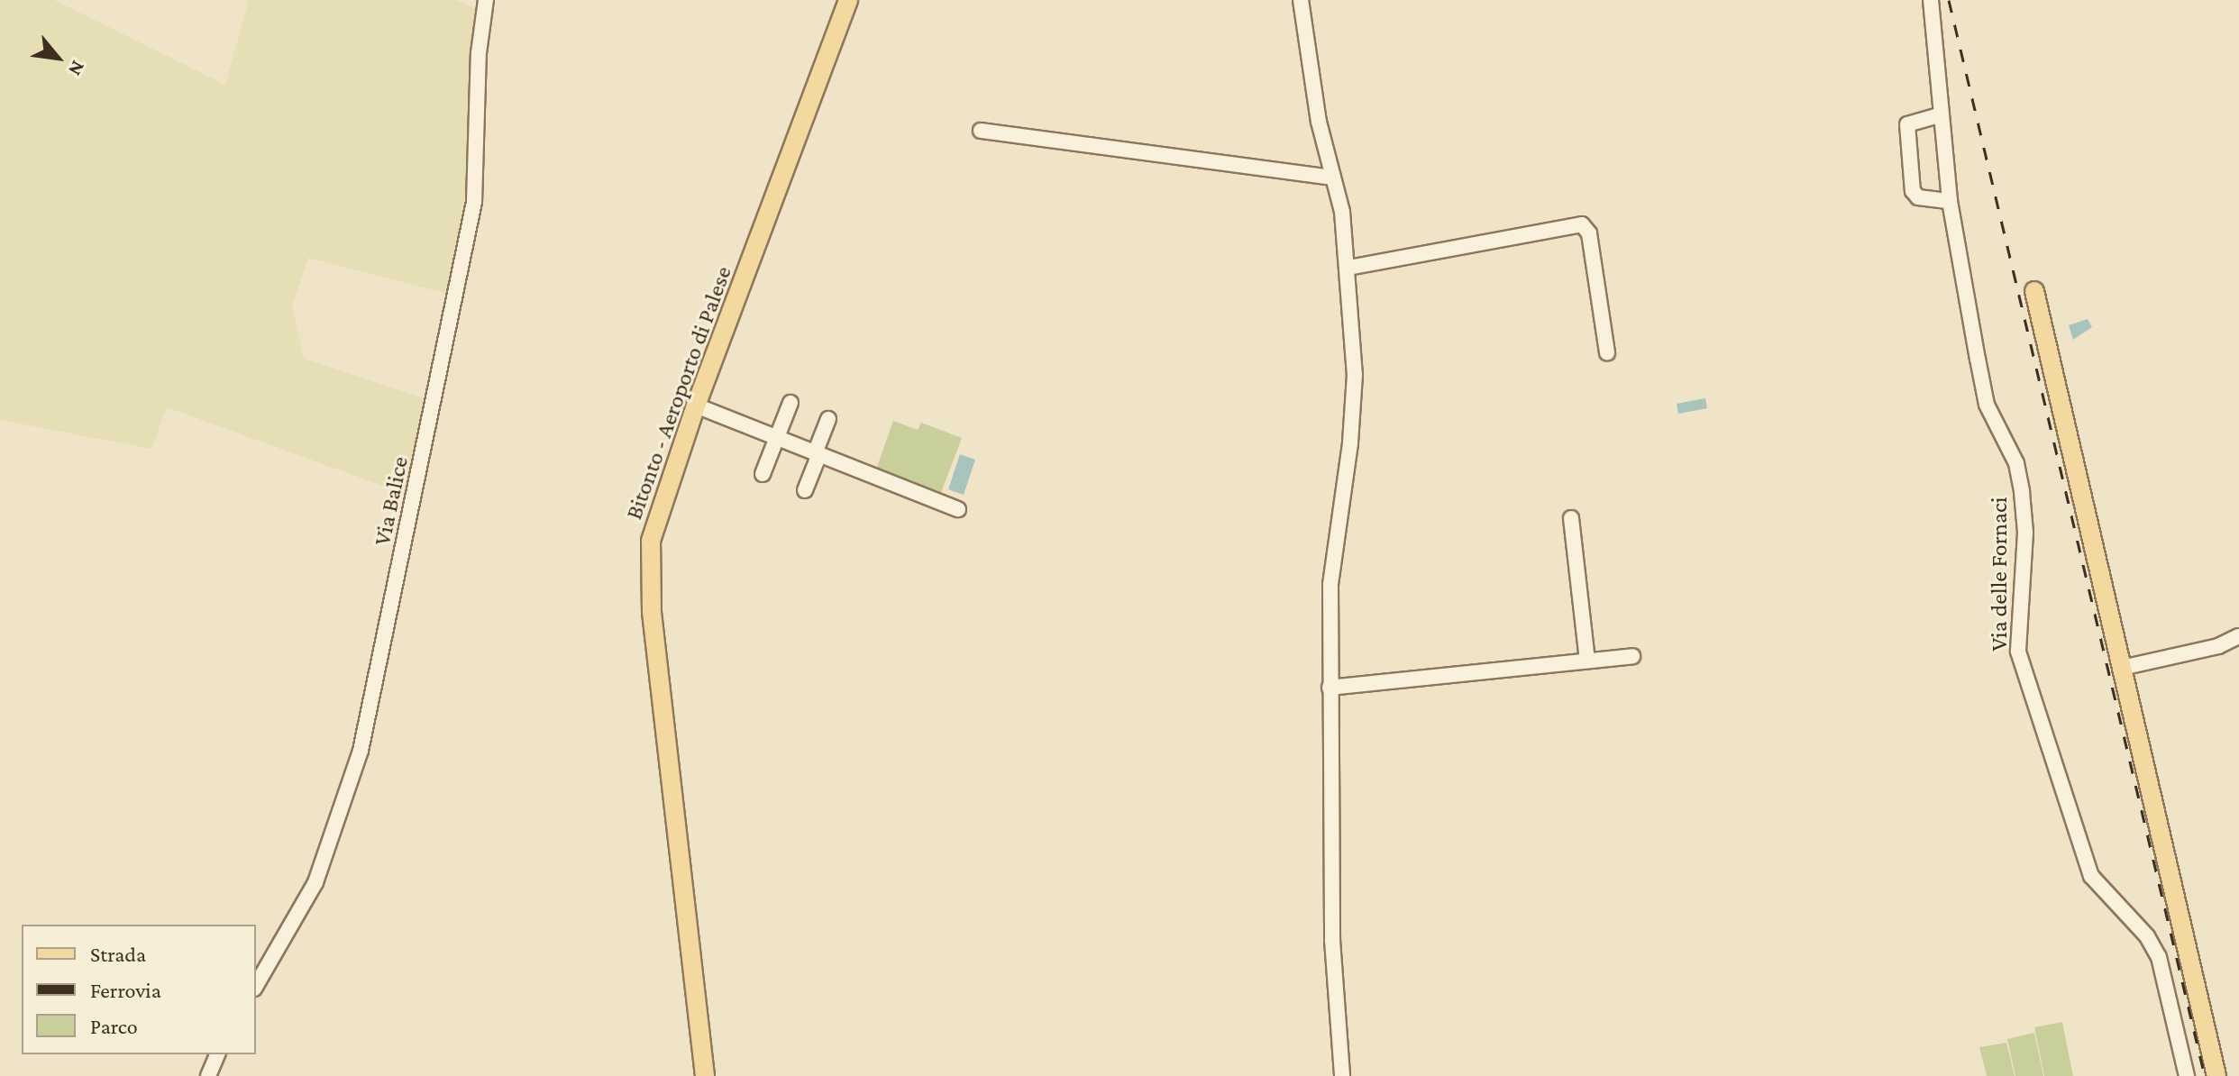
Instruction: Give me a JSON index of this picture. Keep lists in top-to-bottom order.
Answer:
{
  "streets": {
    "main road": ["Bitonto - Aeroporto di Palese"],
    "street": ["Via Balice", "Via delle Fornaci"]
  },
  "legend": ["Strada", "Ferrovia", "Parco"],
  "north": "bottom right"
}
